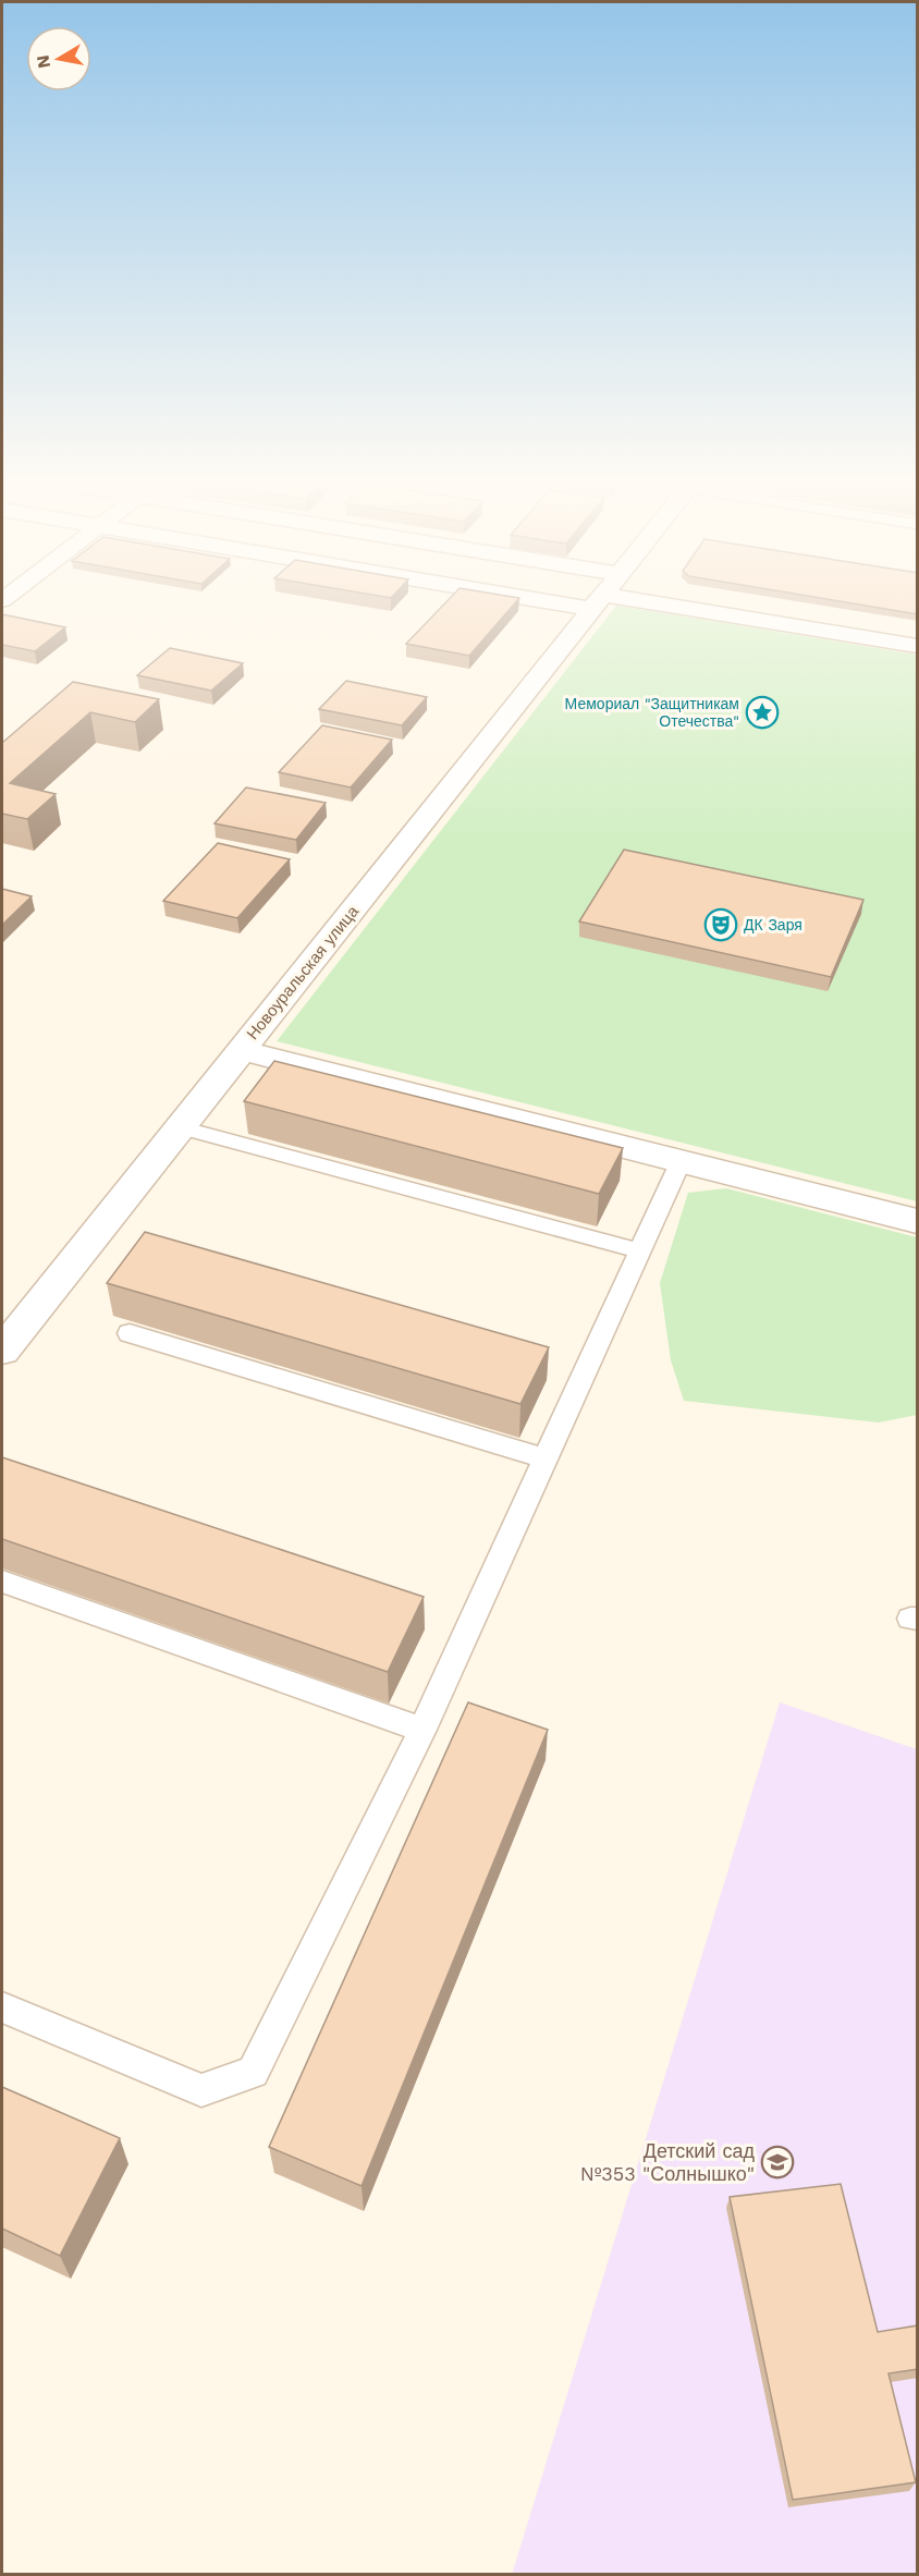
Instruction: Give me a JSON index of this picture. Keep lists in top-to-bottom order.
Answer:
{
  "streets": {
    "street": ["Новоуральская улица"]
  },
  "places": {
    "place": ["Мемориал \"Защитникам Отечества\""],
    "theatre": ["ДК Заря"],
    "school or university": ["Детский сад №353 \"Солнышко\""]
  },
  "north": "left"
}
